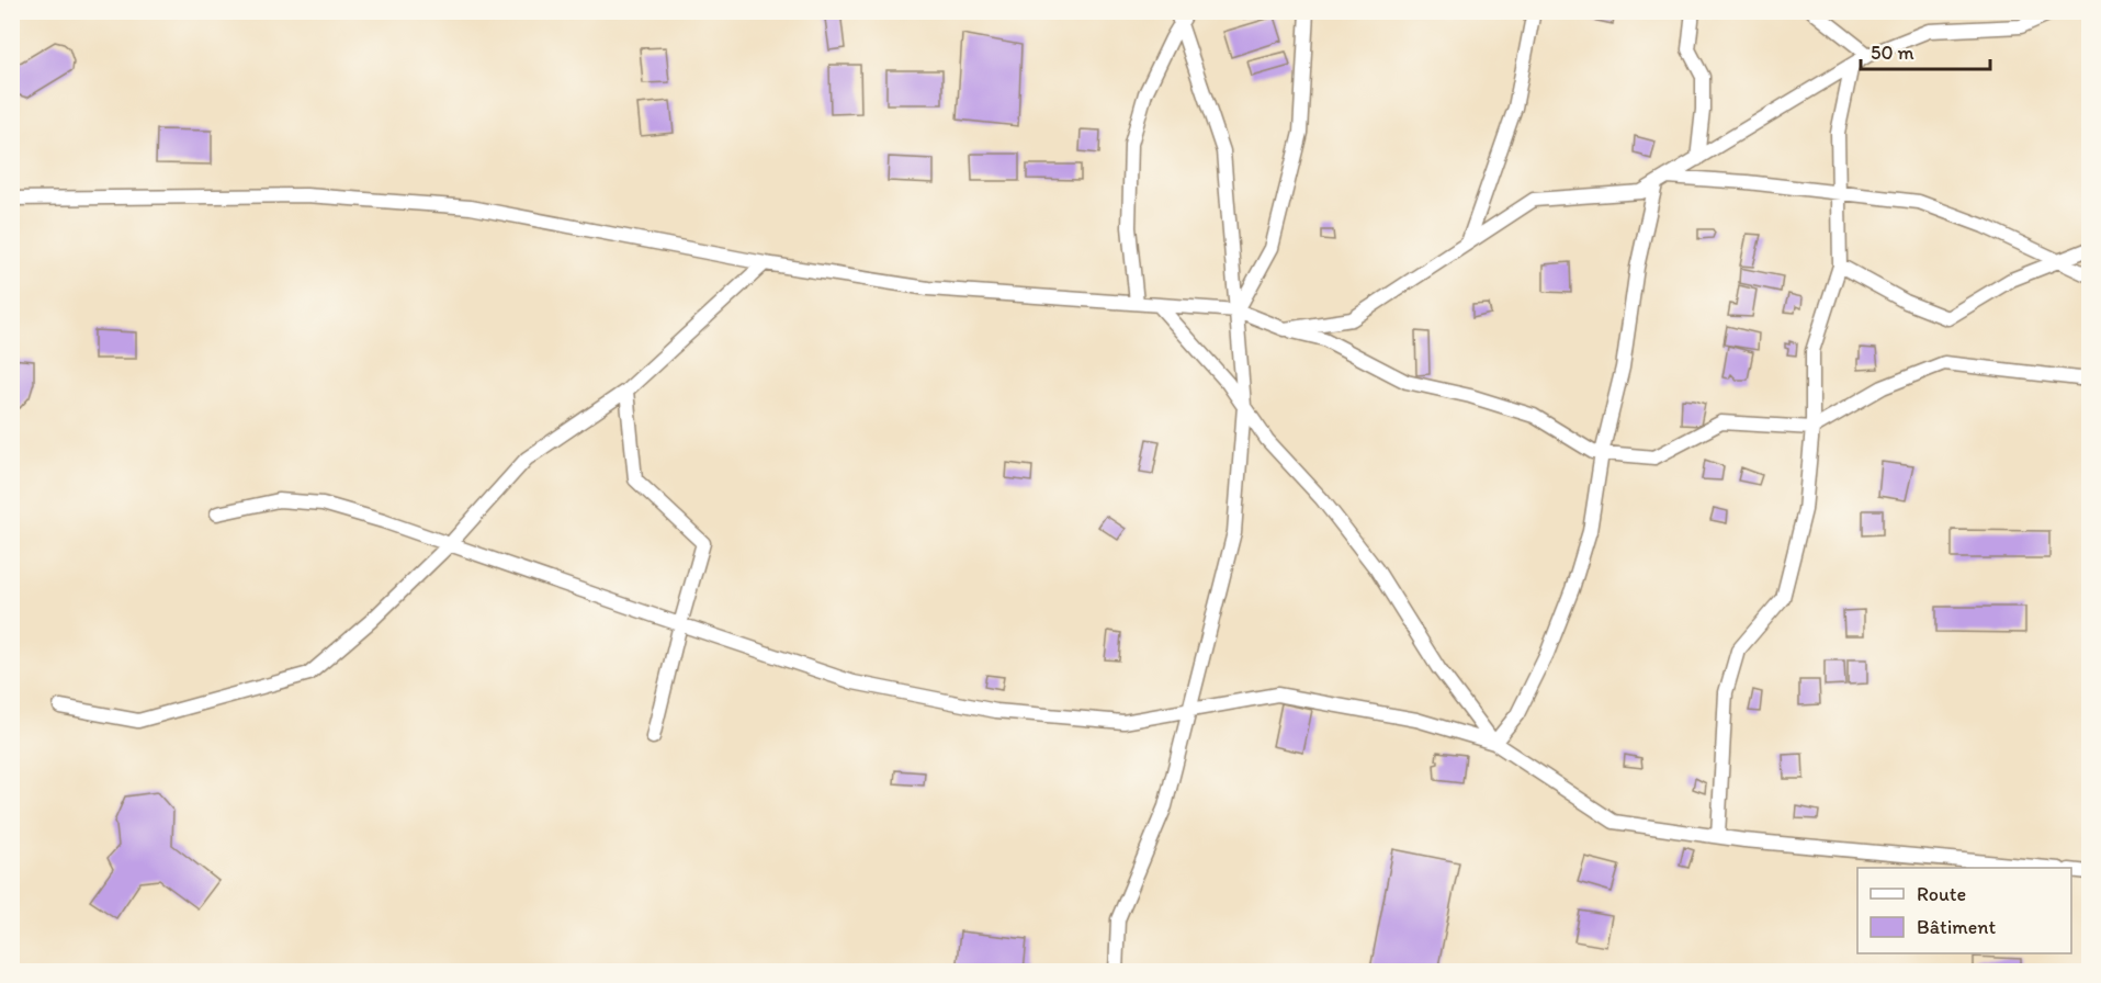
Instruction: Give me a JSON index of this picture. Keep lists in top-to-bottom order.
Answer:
{
  "legend": ["Route", "Bâtiment"],
  "scale_bar": "50 m"
}
